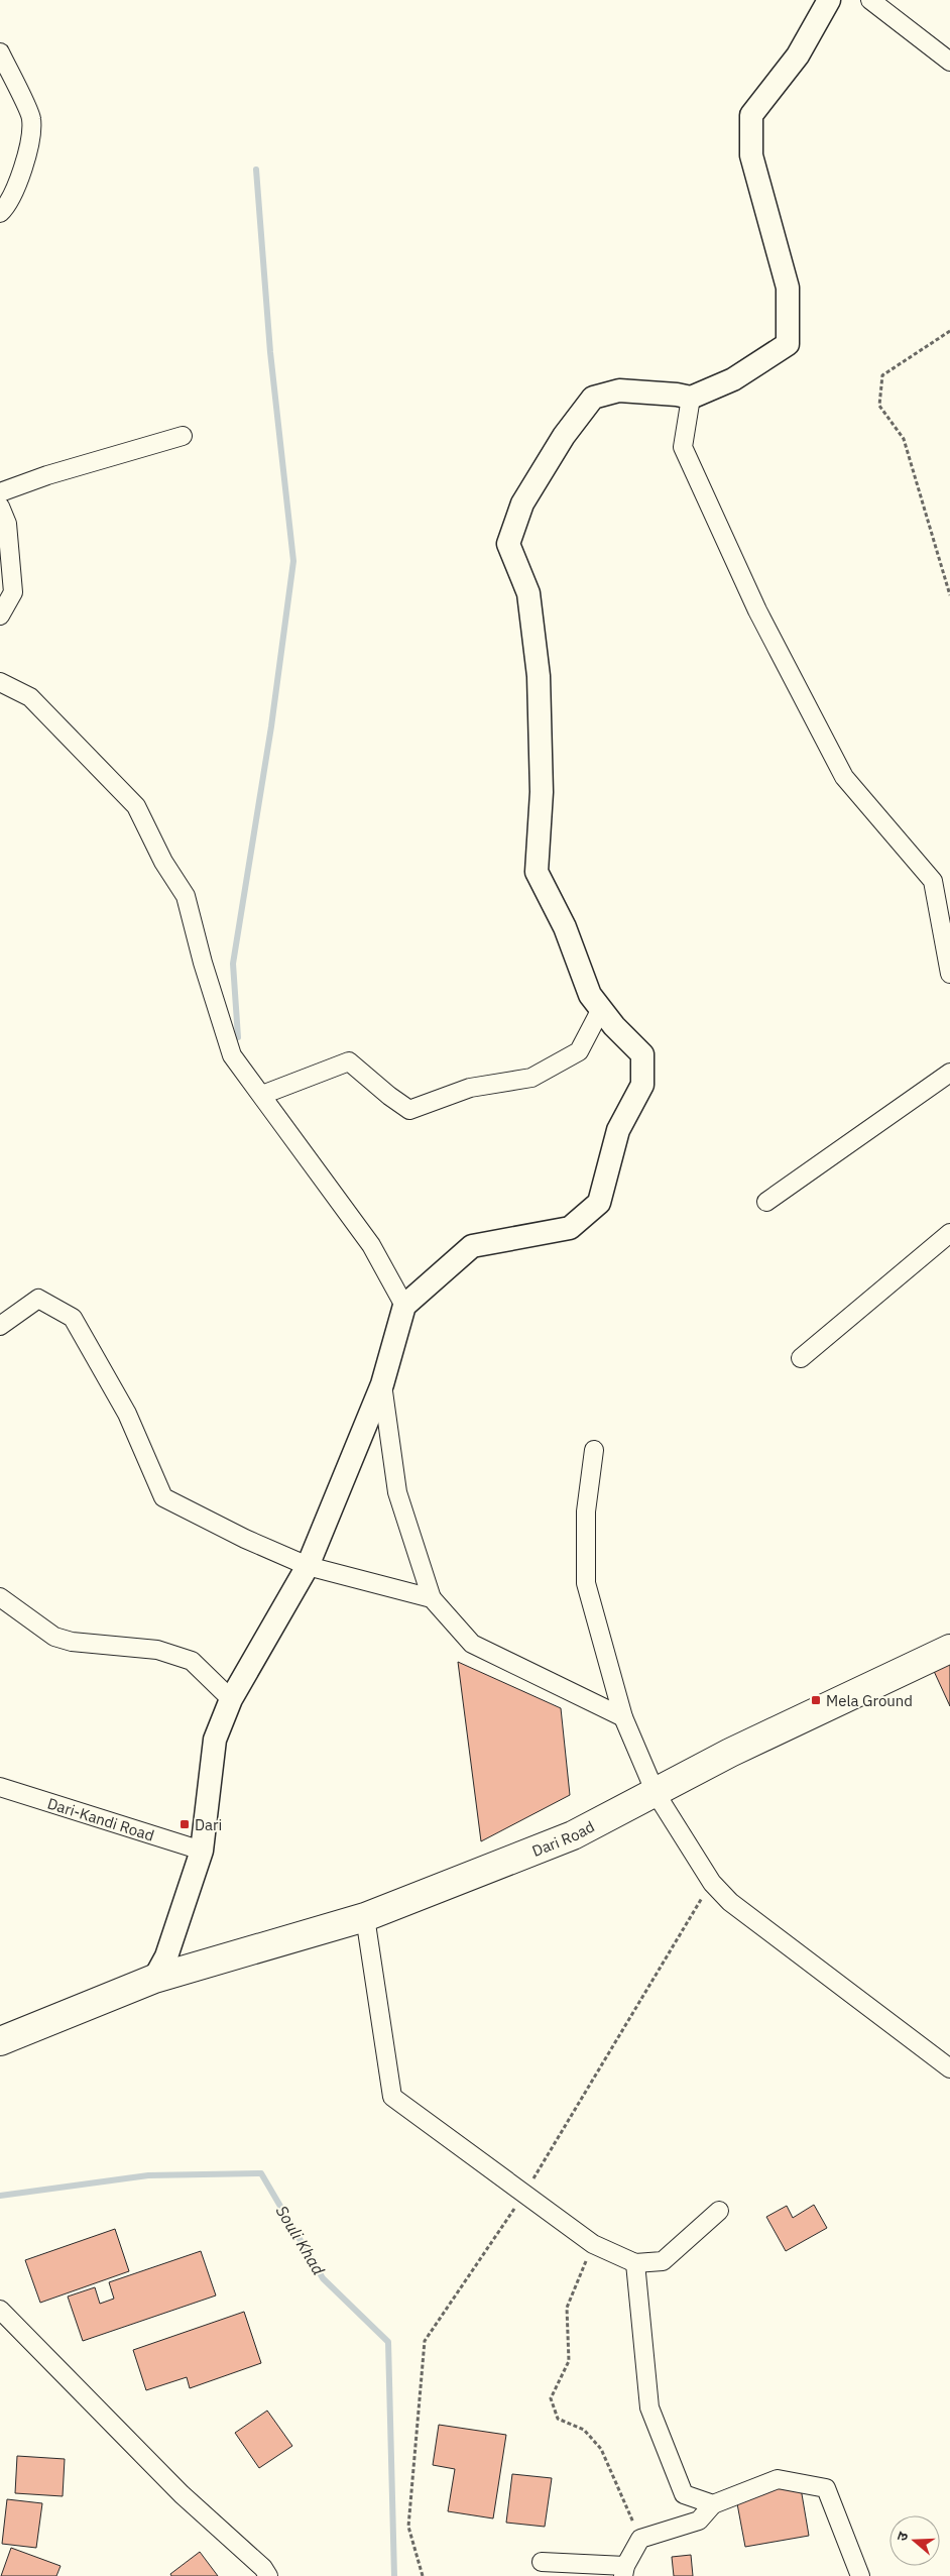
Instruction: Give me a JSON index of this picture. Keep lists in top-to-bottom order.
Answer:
{
  "streets": {
    "main road": ["Dari Road"],
    "street": ["Dari-Kandi Road"]
  },
  "water": ["Souli Khad"],
  "places": {
    "transit": ["Mela Ground", "Dari"]
  },
  "north": "left"
}
